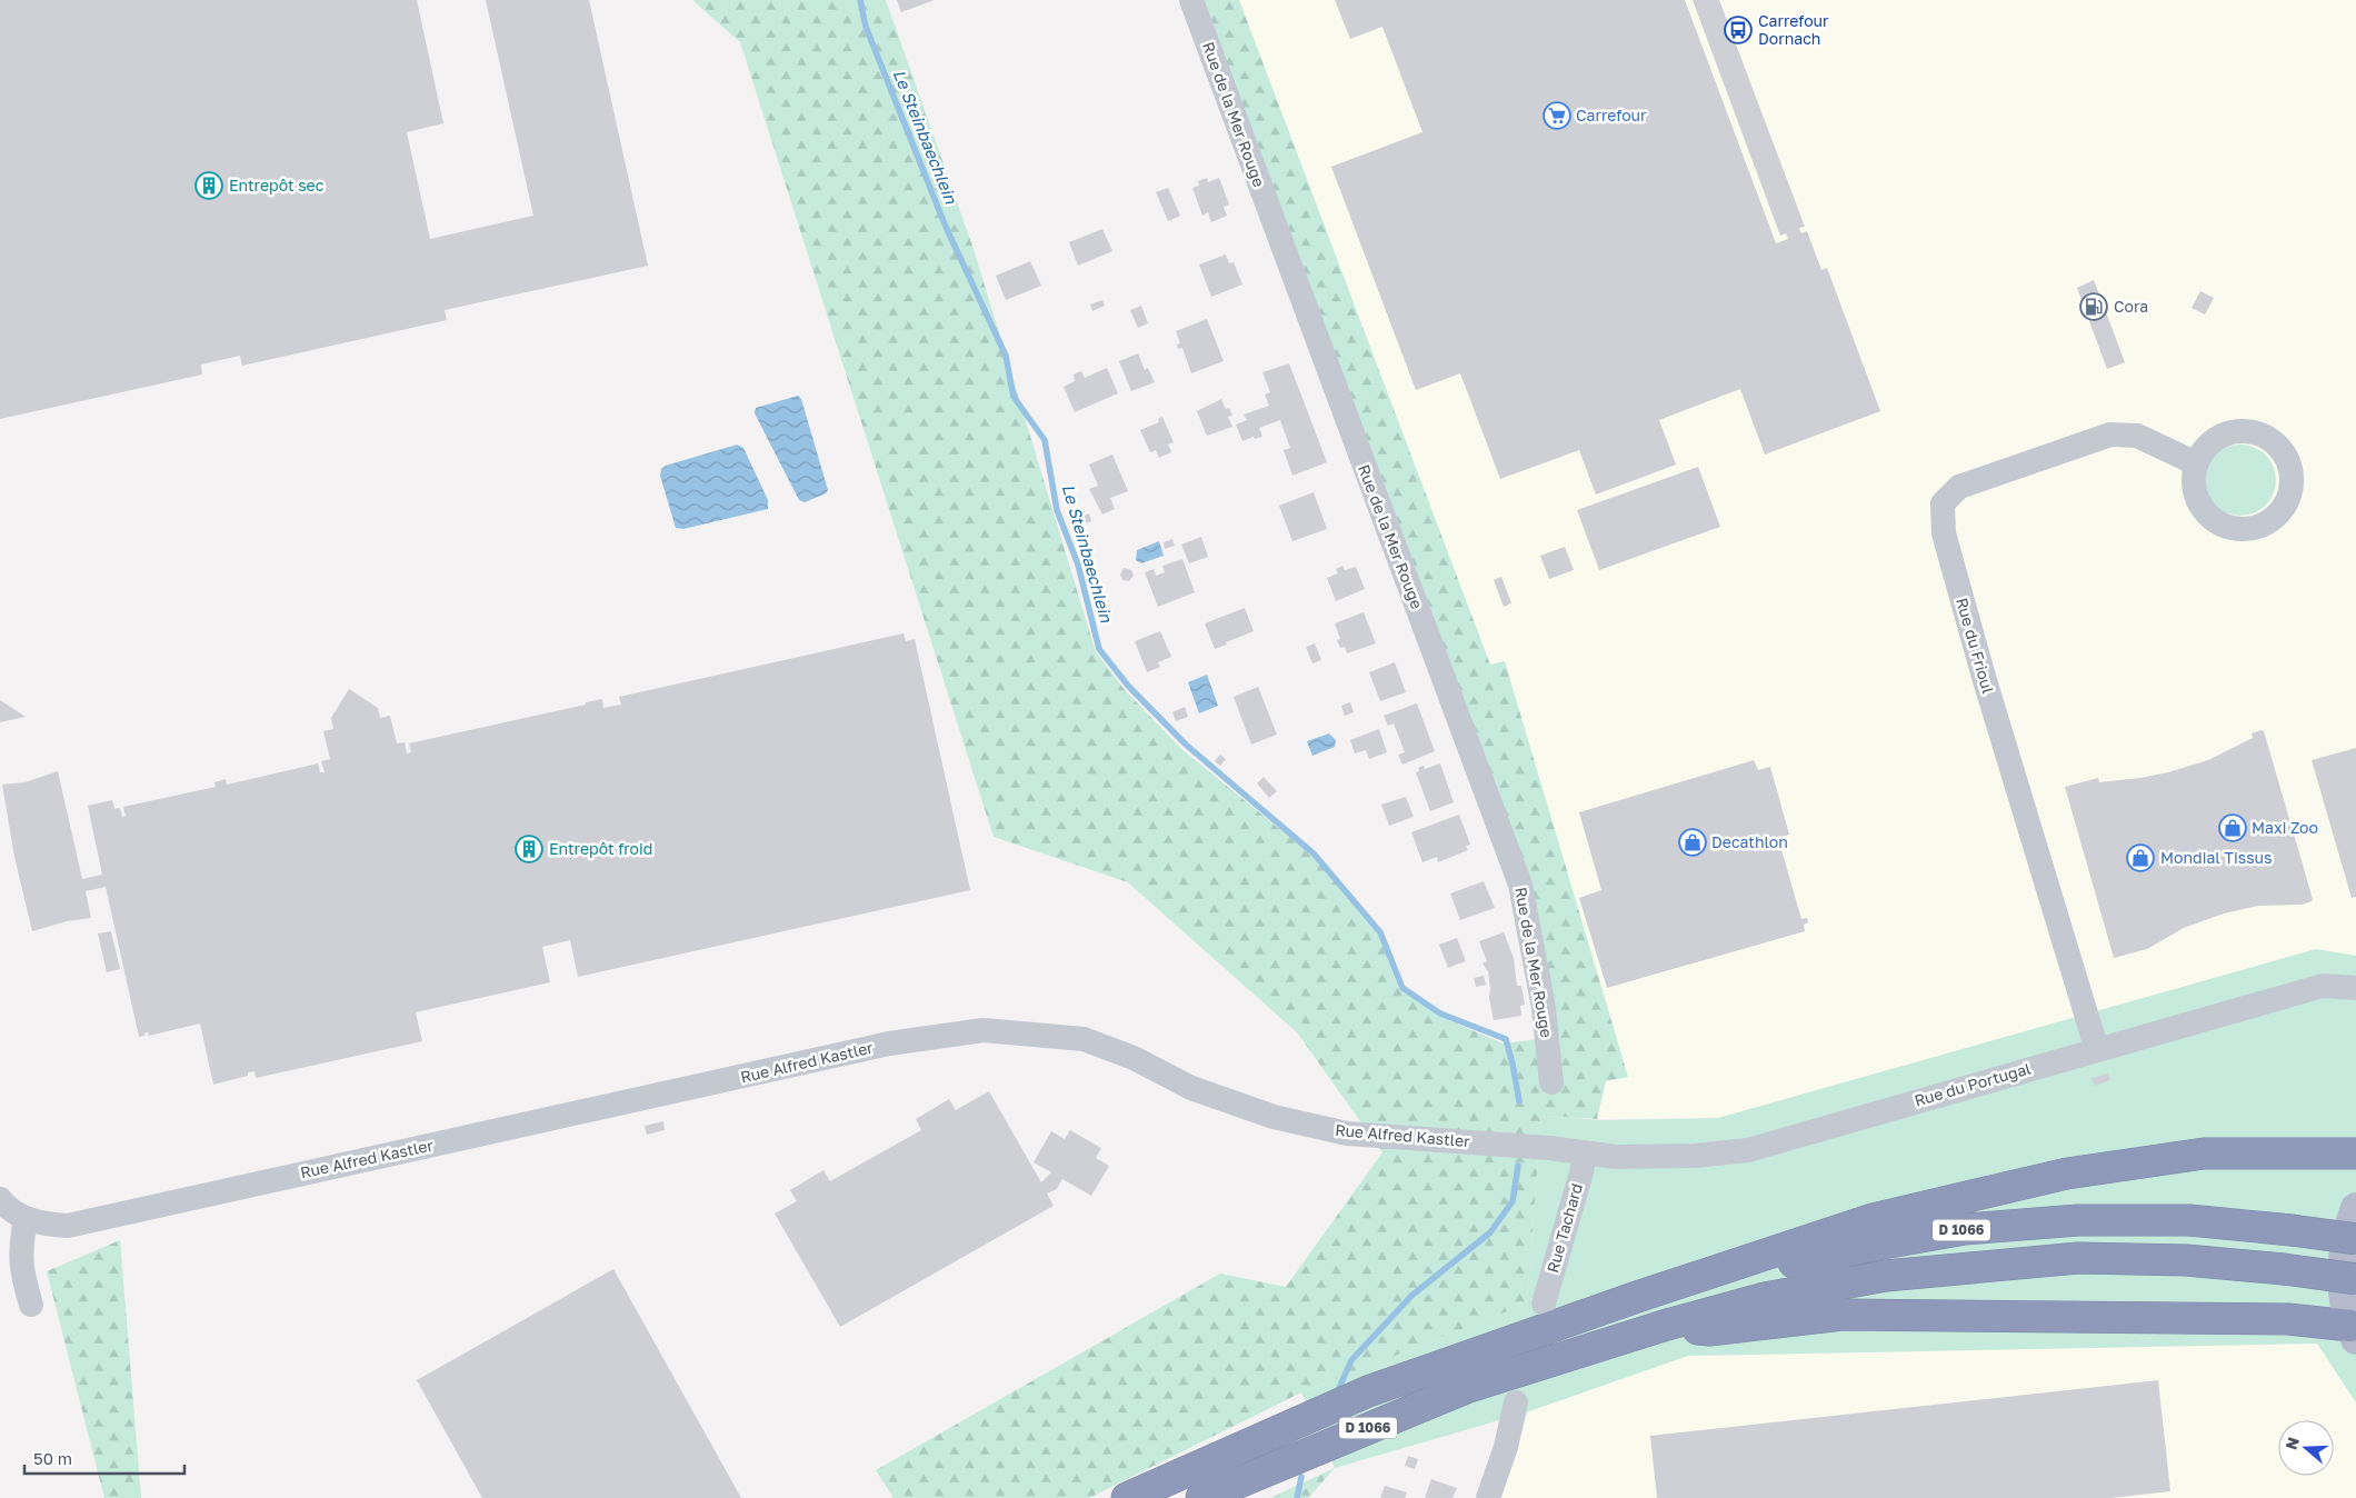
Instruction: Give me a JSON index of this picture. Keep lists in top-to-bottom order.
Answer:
{
  "streets": {
    "highway": ["D 1066"],
    "street": [
      "Rue de la Mer Rouge",
      "Rue du Frioul",
      "Rue Alfred Kastler",
      "Rue du Portugal",
      "Rue Tachard"
    ]
  },
  "crossings": [
    ["Rue du Frioul", "Rue du Portugal"],
    ["Rue Alfred Kastler", "Rue du Portugal"],
    ["Rue Alfred Kastler", "Rue Tachard"],
    ["Rue du Portugal", "Rue Tachard"]
  ],
  "water": ["Le Steinbaechlein"],
  "places": {
    "bus stop": ["Carrefour Dornach"],
    "supermarket": ["Carrefour"],
    "building": ["Entrepôt sec", "Entrepôt froid"],
    "fuel station": ["Cora"],
    "shop": ["Maxi Zoo", "Decathlon", "Mondial Tissus"]
  },
  "scale_bar": "50 m",
  "north": "left"
}
